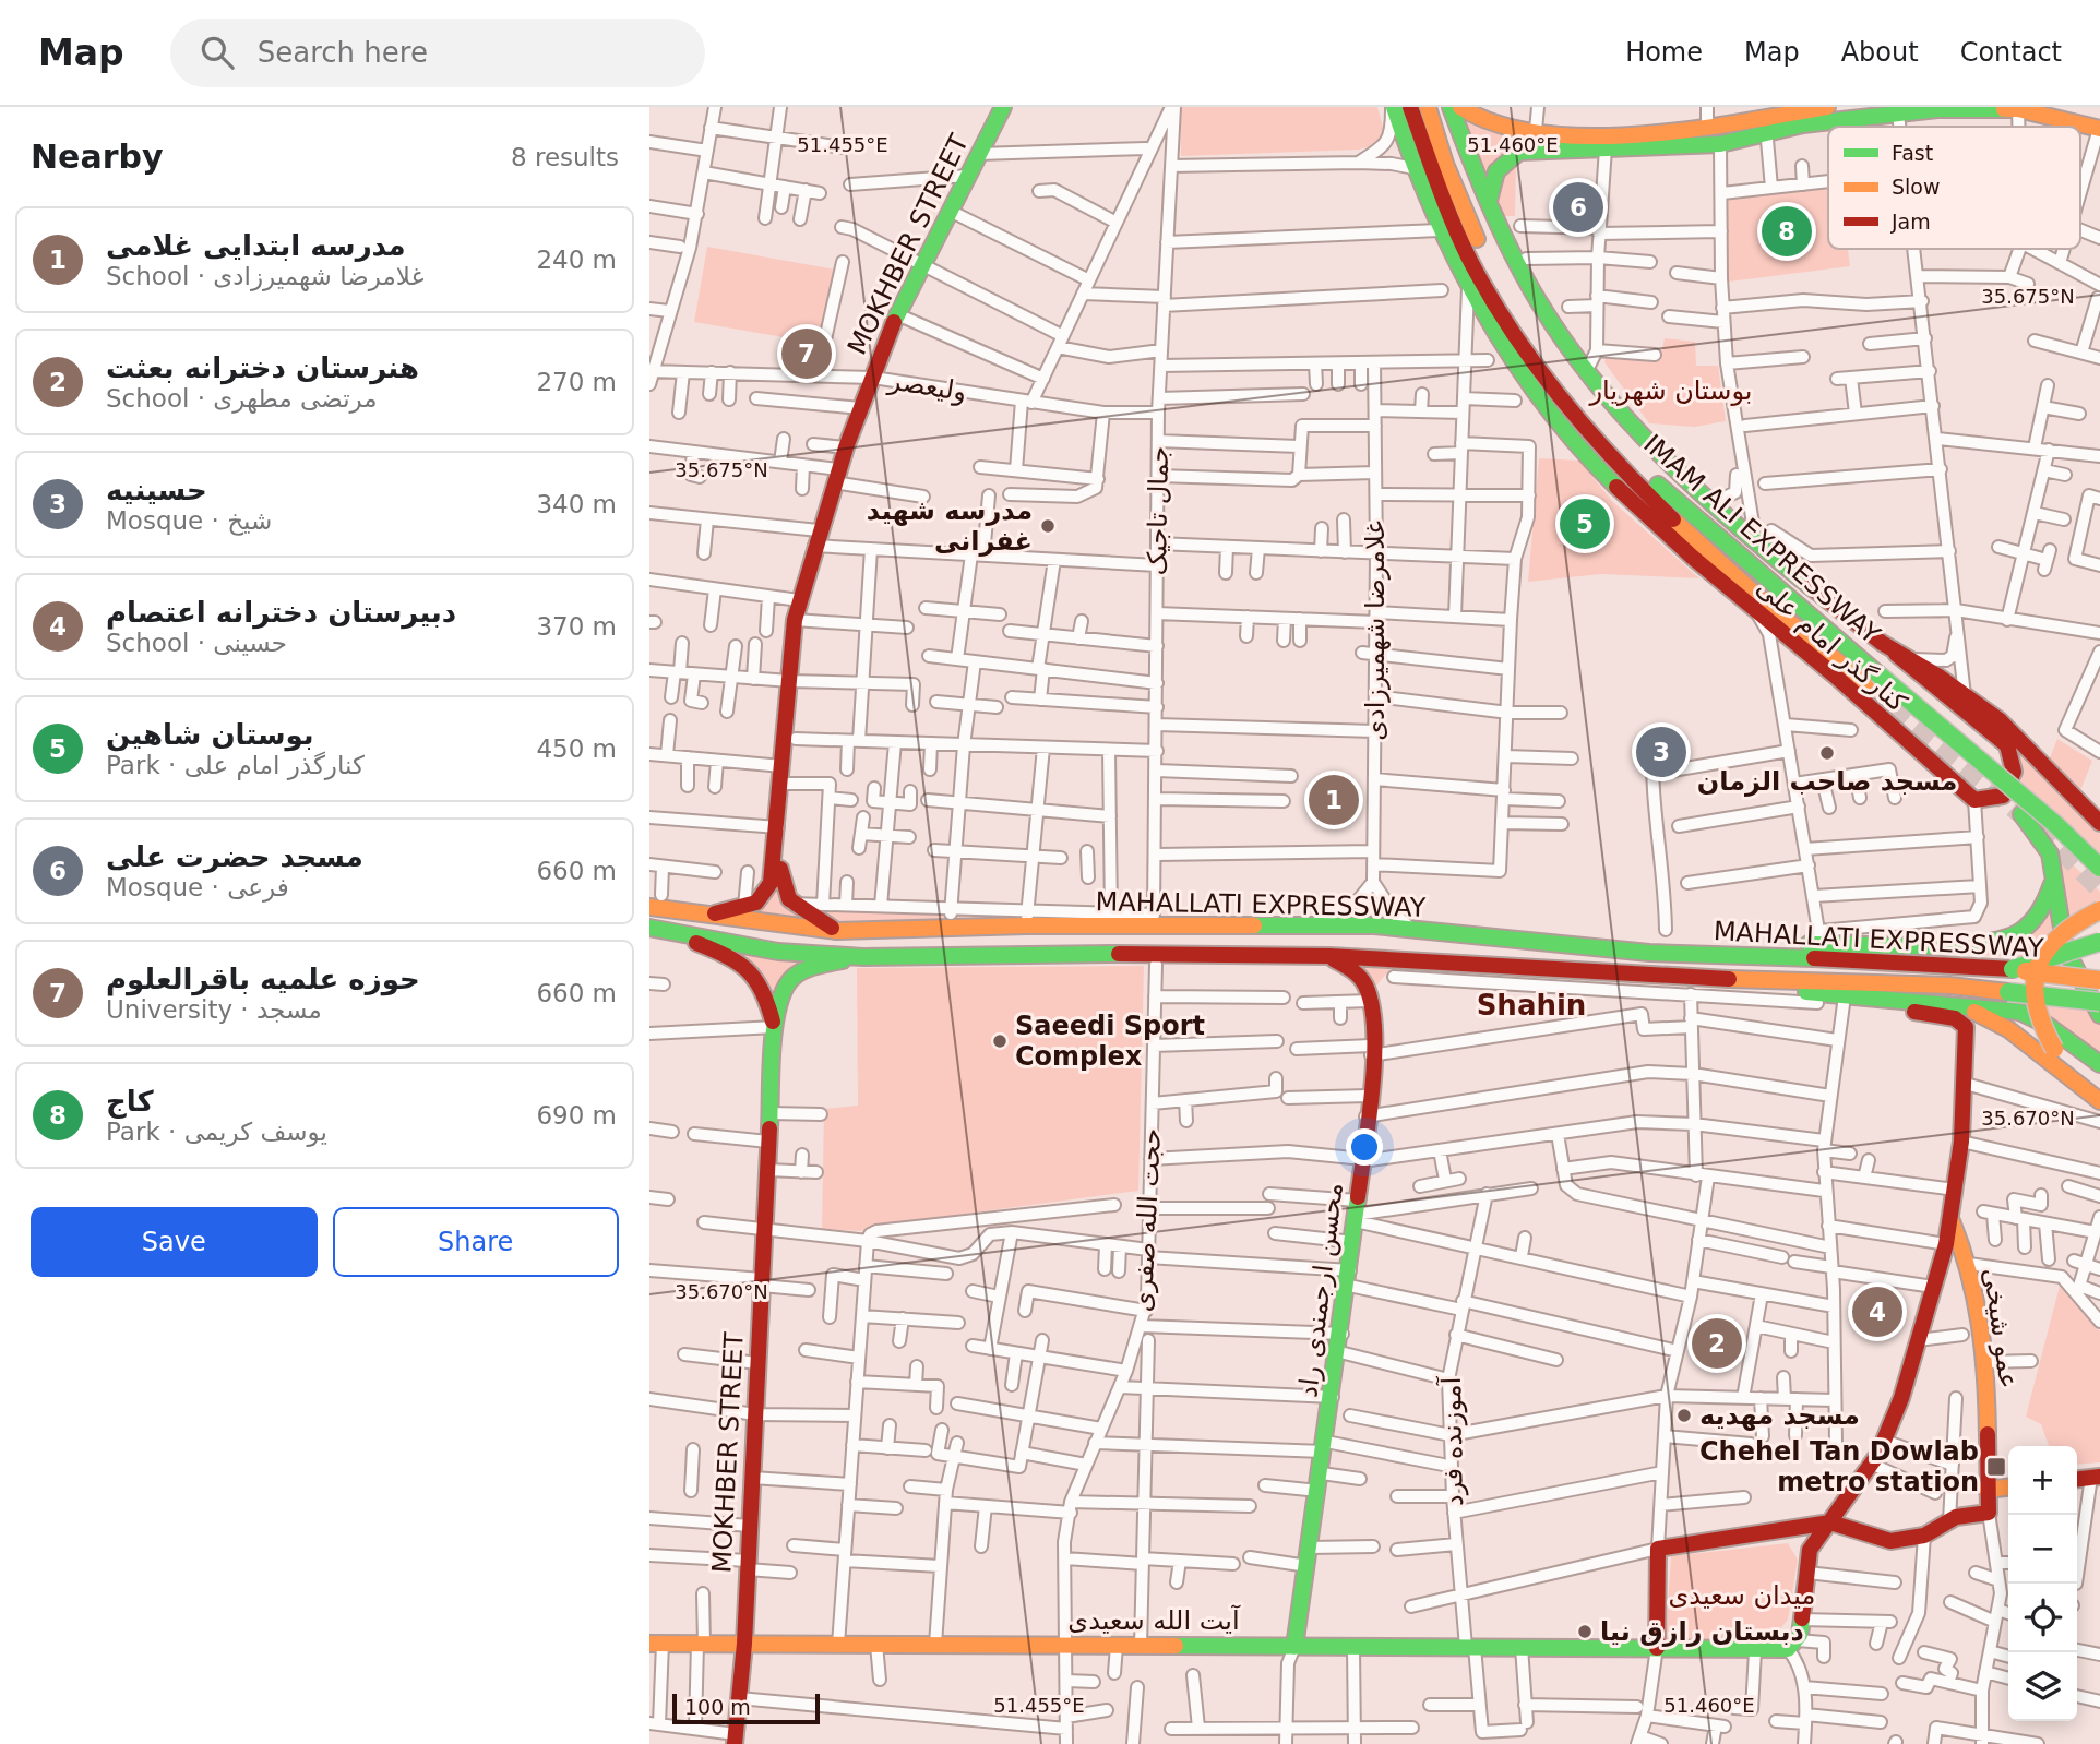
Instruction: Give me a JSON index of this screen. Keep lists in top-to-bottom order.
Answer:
{
  "streets": {
    "main road": [
      "MOKHBER STREET",
      "IMAM ALI EXPRESSWAY",
      "کنارگذر امام علی",
      "MAHALLATI EXPRESSWAY",
      "محسن ارجمندی راد",
      "عمو شیخی",
      "آیت الله سعیدی"
    ],
    "street": [
      "ولیعصر",
      "جمال تاجیک",
      "غلامرضا شهمیرزادی",
      "حجت الله صفری",
      "آموزنده فرد"
    ]
  },
  "crossings": [
    ["MOKHBER STREET", "ولیعصر"],
    ["MOKHBER STREET", "آیت الله سعیدی"],
    ["ولیعصر", "جمال تاجیک"],
    ["MAHALLATI EXPRESSWAY", "محسن ارجمندی راد"],
    ["حجت الله صفری", "آیت الله سعیدی"],
    ["محسن ارجمندی راد", "آیت الله سعیدی"],
    ["آموزنده فرد", "آیت الله سعیدی"]
  ],
  "districts": ["Shahin"],
  "parks": ["بوستان شهریار", "میدان سعیدی"],
  "places": {
    "other": [
      "مدرسه شهید غفرانی",
      "مسجد صاحب الزمان",
      "Saeedi Sport Complex",
      "مسجد مهدیه",
      "دبستان رازق نیا"
    ],
    "transit": ["Chehel Tan Dowlab metro station"]
  },
  "legend": ["Fast", "Slow", "Jam"],
  "scale_bar": "100 m",
  "page": {
    "header": "Map",
    "search": "Search here",
    "nav": [
      "Home",
      "Map",
      "About",
      "Contact"
    ],
    "heading": ["Nearby", "8 results"],
    "pins": [
      "6",
      "8",
      "7",
      "5",
      "3",
      "1",
      "4",
      "2"
    ],
    "list": [
      {
        "mark": "1",
        "name": "مدرسه ابتدایی غلامی",
        "note": "School · غلامرضا شهمیرزادی",
        "value": "240 m"
      },
      {
        "mark": "2",
        "name": "هنرستان دخترانه بعثت",
        "note": "School · مرتضی مطهری",
        "value": "270 m"
      },
      {
        "mark": "3",
        "name": "حسینیه",
        "note": "Mosque · شیخ",
        "value": "340 m"
      },
      {
        "mark": "4",
        "name": "دبیرستان دخترانه اعتصام",
        "note": "School · حسینی",
        "value": "370 m"
      },
      {
        "mark": "5",
        "name": "بوستان شاهین",
        "note": "Park · کنارگذر امام علی",
        "value": "450 m"
      },
      {
        "mark": "6",
        "name": "مسجد حضرت علی",
        "note": "Mosque · فرعی",
        "value": "660 m"
      },
      {
        "mark": "7",
        "name": "حوزه علمیه باقرالعلوم",
        "note": "University · مسجد",
        "value": "660 m"
      },
      {
        "mark": "8",
        "name": "کاج",
        "note": "Park · یوسف کریمی",
        "value": "690 m"
      }
    ],
    "buttons": ["Save", "Share"],
    "map_buttons": ["+", "−"],
    "scale": "100 m"
  },
  "coordinates": [
    "51.455°E",
    "51.460°E",
    "35.675°N",
    "35.670°N"
  ]
}
